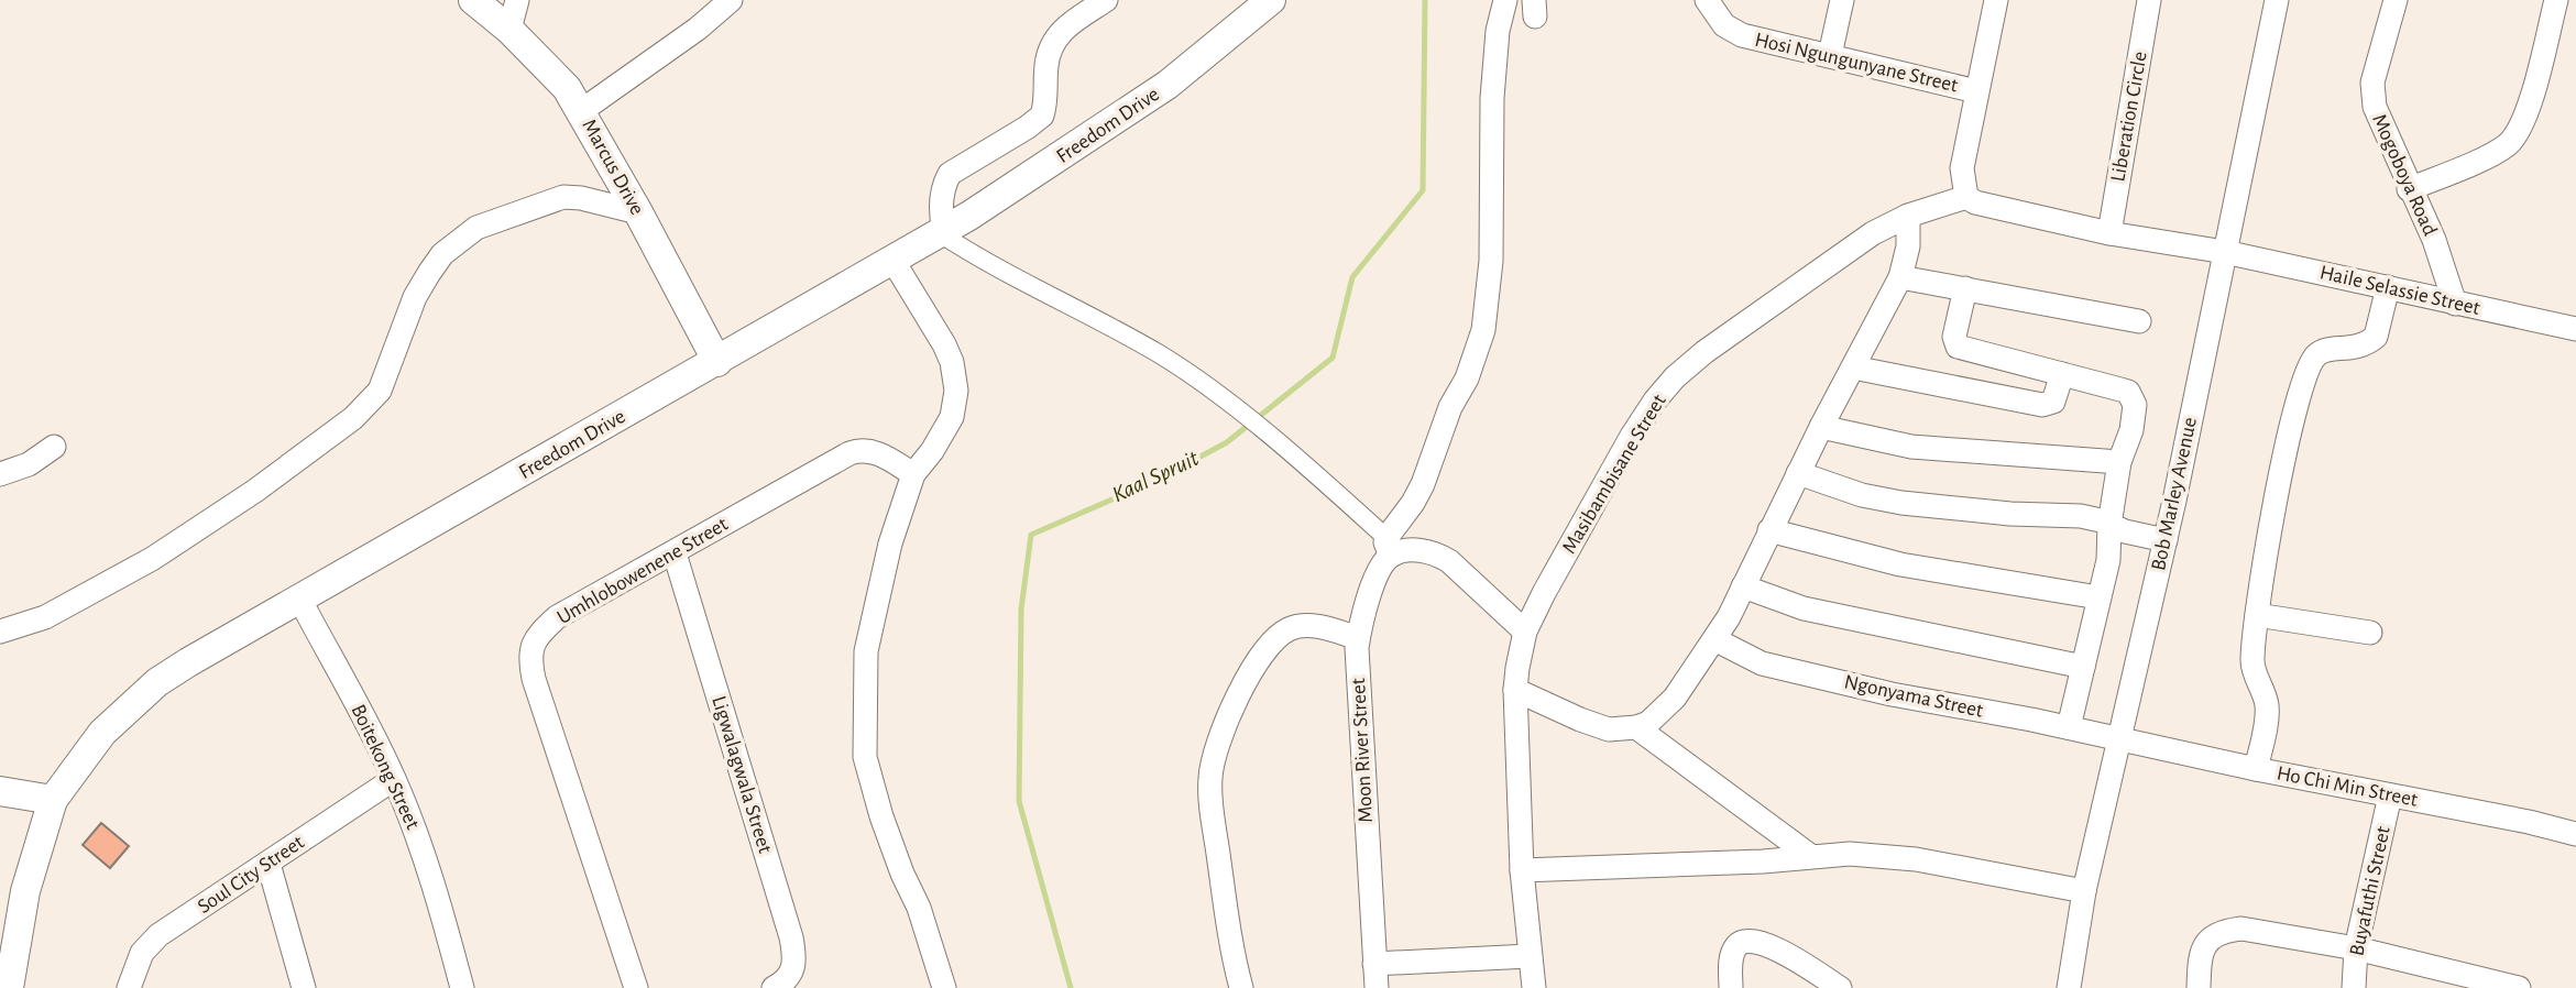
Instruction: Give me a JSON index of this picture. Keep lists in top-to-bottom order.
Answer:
{
  "streets": {
    "street": [
      "Hosi Ngungunyane Street",
      "Liberation Circle",
      "Freedom Drive",
      "Marcus Drive",
      "Mogoboya Road",
      "Haile Selassie Street",
      "Masibambisane Street",
      "Bob Marley Avenue",
      "Umhlobowenene Street",
      "Ngonyama Street",
      "Moon River Street",
      "Boitekong Street",
      "Ligwalagwala Street",
      "Ho Chi Min Street",
      "Soul City Street",
      "Buyafuthi Street"
    ]
  },
  "crossings": [
    ["Freedom Drive", "Marcus Drive"],
    ["Freedom Drive", "Boitekong Street"],
    ["Mogoboya Road", "Haile Selassie Street"],
    ["Haile Selassie Street", "Bob Marley Avenue"],
    ["Bob Marley Avenue", "Ngonyama Street"],
    ["Bob Marley Avenue", "Ho Chi Min Street"],
    ["Umhlobowenene Street", "Ligwalagwala Street"],
    ["Ngonyama Street", "Ho Chi Min Street"],
    ["Boitekong Street", "Soul City Street"],
    ["Ho Chi Min Street", "Buyafuthi Street"]
  ],
  "water": ["Kaal Spruit"]
}
